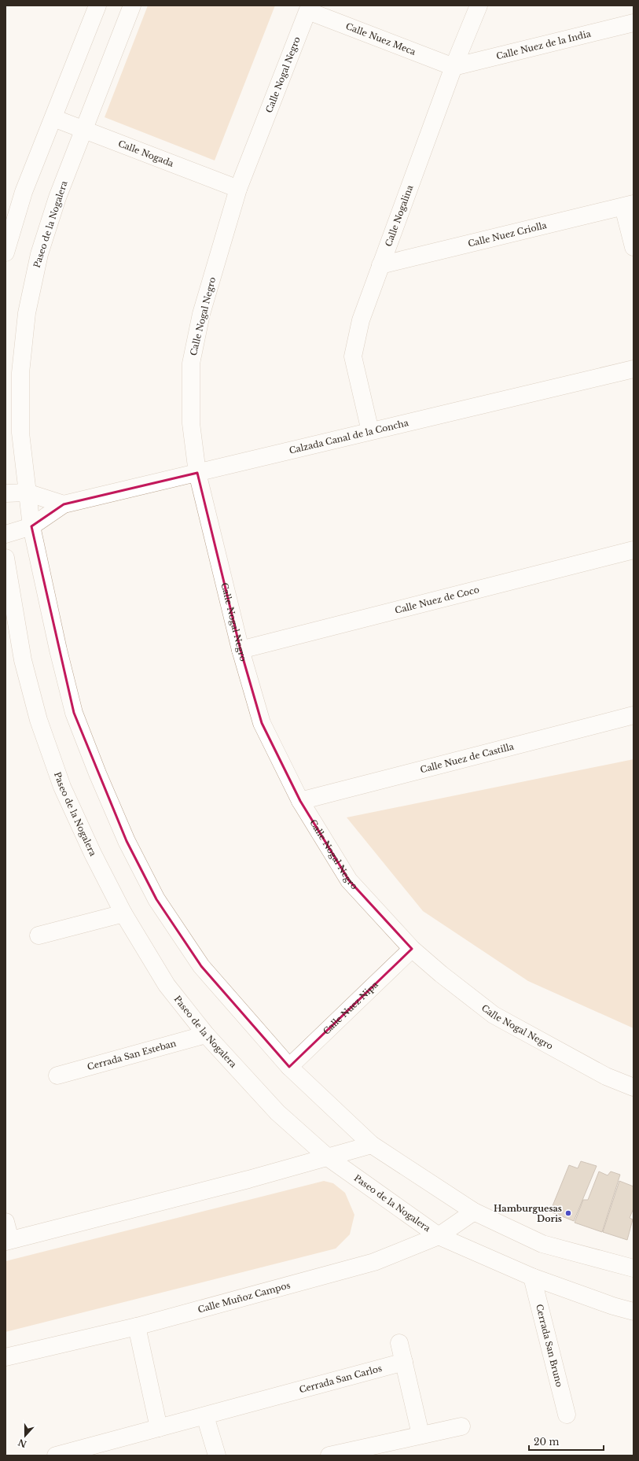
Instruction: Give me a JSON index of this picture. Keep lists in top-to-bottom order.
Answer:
{
  "streets": {
    "street": [
      "Calle Nuez Meca",
      "Calle Nuez de la India",
      "Calle Nogal Negro",
      "Calle Nogada",
      "Calle Nogalina",
      "Paseo de la Nogalera",
      "Calle Nuez Criolla",
      "Calzada Canal de la Concha",
      "Calle Nuez de Coco",
      "Calle Nuez de Castilla",
      "Calle Nuez Nipa",
      "Cerrada San Esteban",
      "Calle Muñoz Campos",
      "Cerrada San Bruno",
      "Cerrada San Carlos"
    ]
  },
  "crossings": [
    ["Calle Nuez Meca", "Calle Nuez de la India"],
    ["Calle Nuez Meca", "Calle Nogal Negro"],
    ["Calle Nuez Meca", "Calle Nogalina"],
    ["Calle Nuez de la India", "Calle Nogalina"],
    ["Calle Nogal Negro", "Calle Nogada"],
    ["Calle Nogal Negro", "Calzada Canal de la Concha"],
    ["Calle Nogal Negro", "Calle Nuez de Coco"],
    ["Calle Nogal Negro", "Calle Nuez de Castilla"],
    ["Calle Nogal Negro", "Calle Nuez Nipa"],
    ["Calle Nogada", "Paseo de la Nogalera"],
    ["Calle Nogalina", "Calle Nuez Criolla"],
    ["Calle Nogalina", "Calzada Canal de la Concha"],
    ["Paseo de la Nogalera", "Calzada Canal de la Concha"],
    ["Paseo de la Nogalera", "Cerrada San Esteban"],
    ["Paseo de la Nogalera", "Calle Muñoz Campos"],
    ["Paseo de la Nogalera", "Cerrada San Bruno"]
  ],
  "places": ["Hamburguesas Doris"],
  "scale_bar": "20 m",
  "north": "bottom"
}
